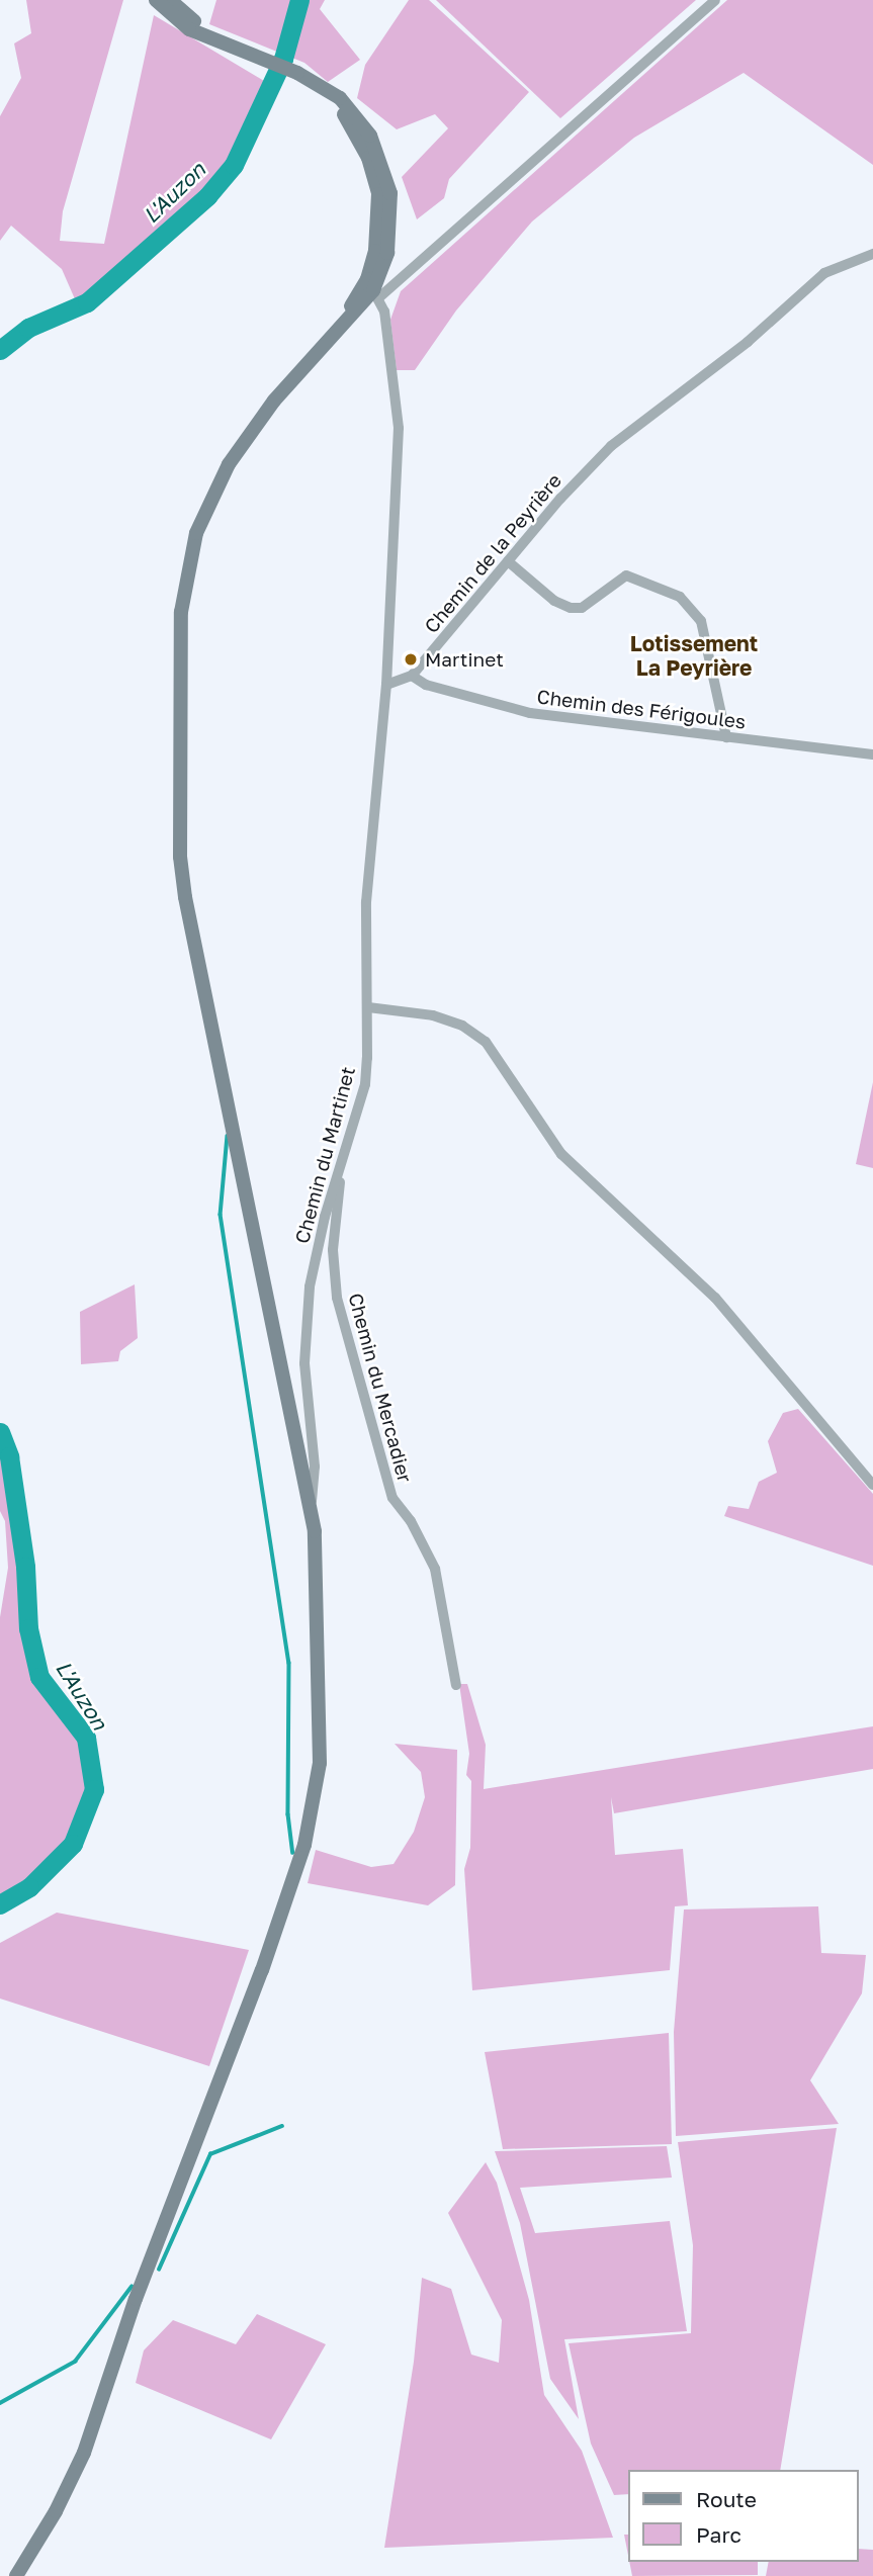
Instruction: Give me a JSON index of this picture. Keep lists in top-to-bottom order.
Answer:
{
  "streets": {
    "street": [
      "Chemin de la Peyrière",
      "Chemin des Férigoules",
      "Chemin du Martinet",
      "Chemin du Mercadier"
    ]
  },
  "crossings": [
    ["Chemin de la Peyrière", "Chemin des Férigoules"],
    ["Chemin du Martinet", "Chemin du Mercadier"]
  ],
  "districts": ["Lotissement La Peyrière"],
  "water": ["L'Auzon"],
  "places": ["Martinet"],
  "legend": ["Route", "Parc"]
}
